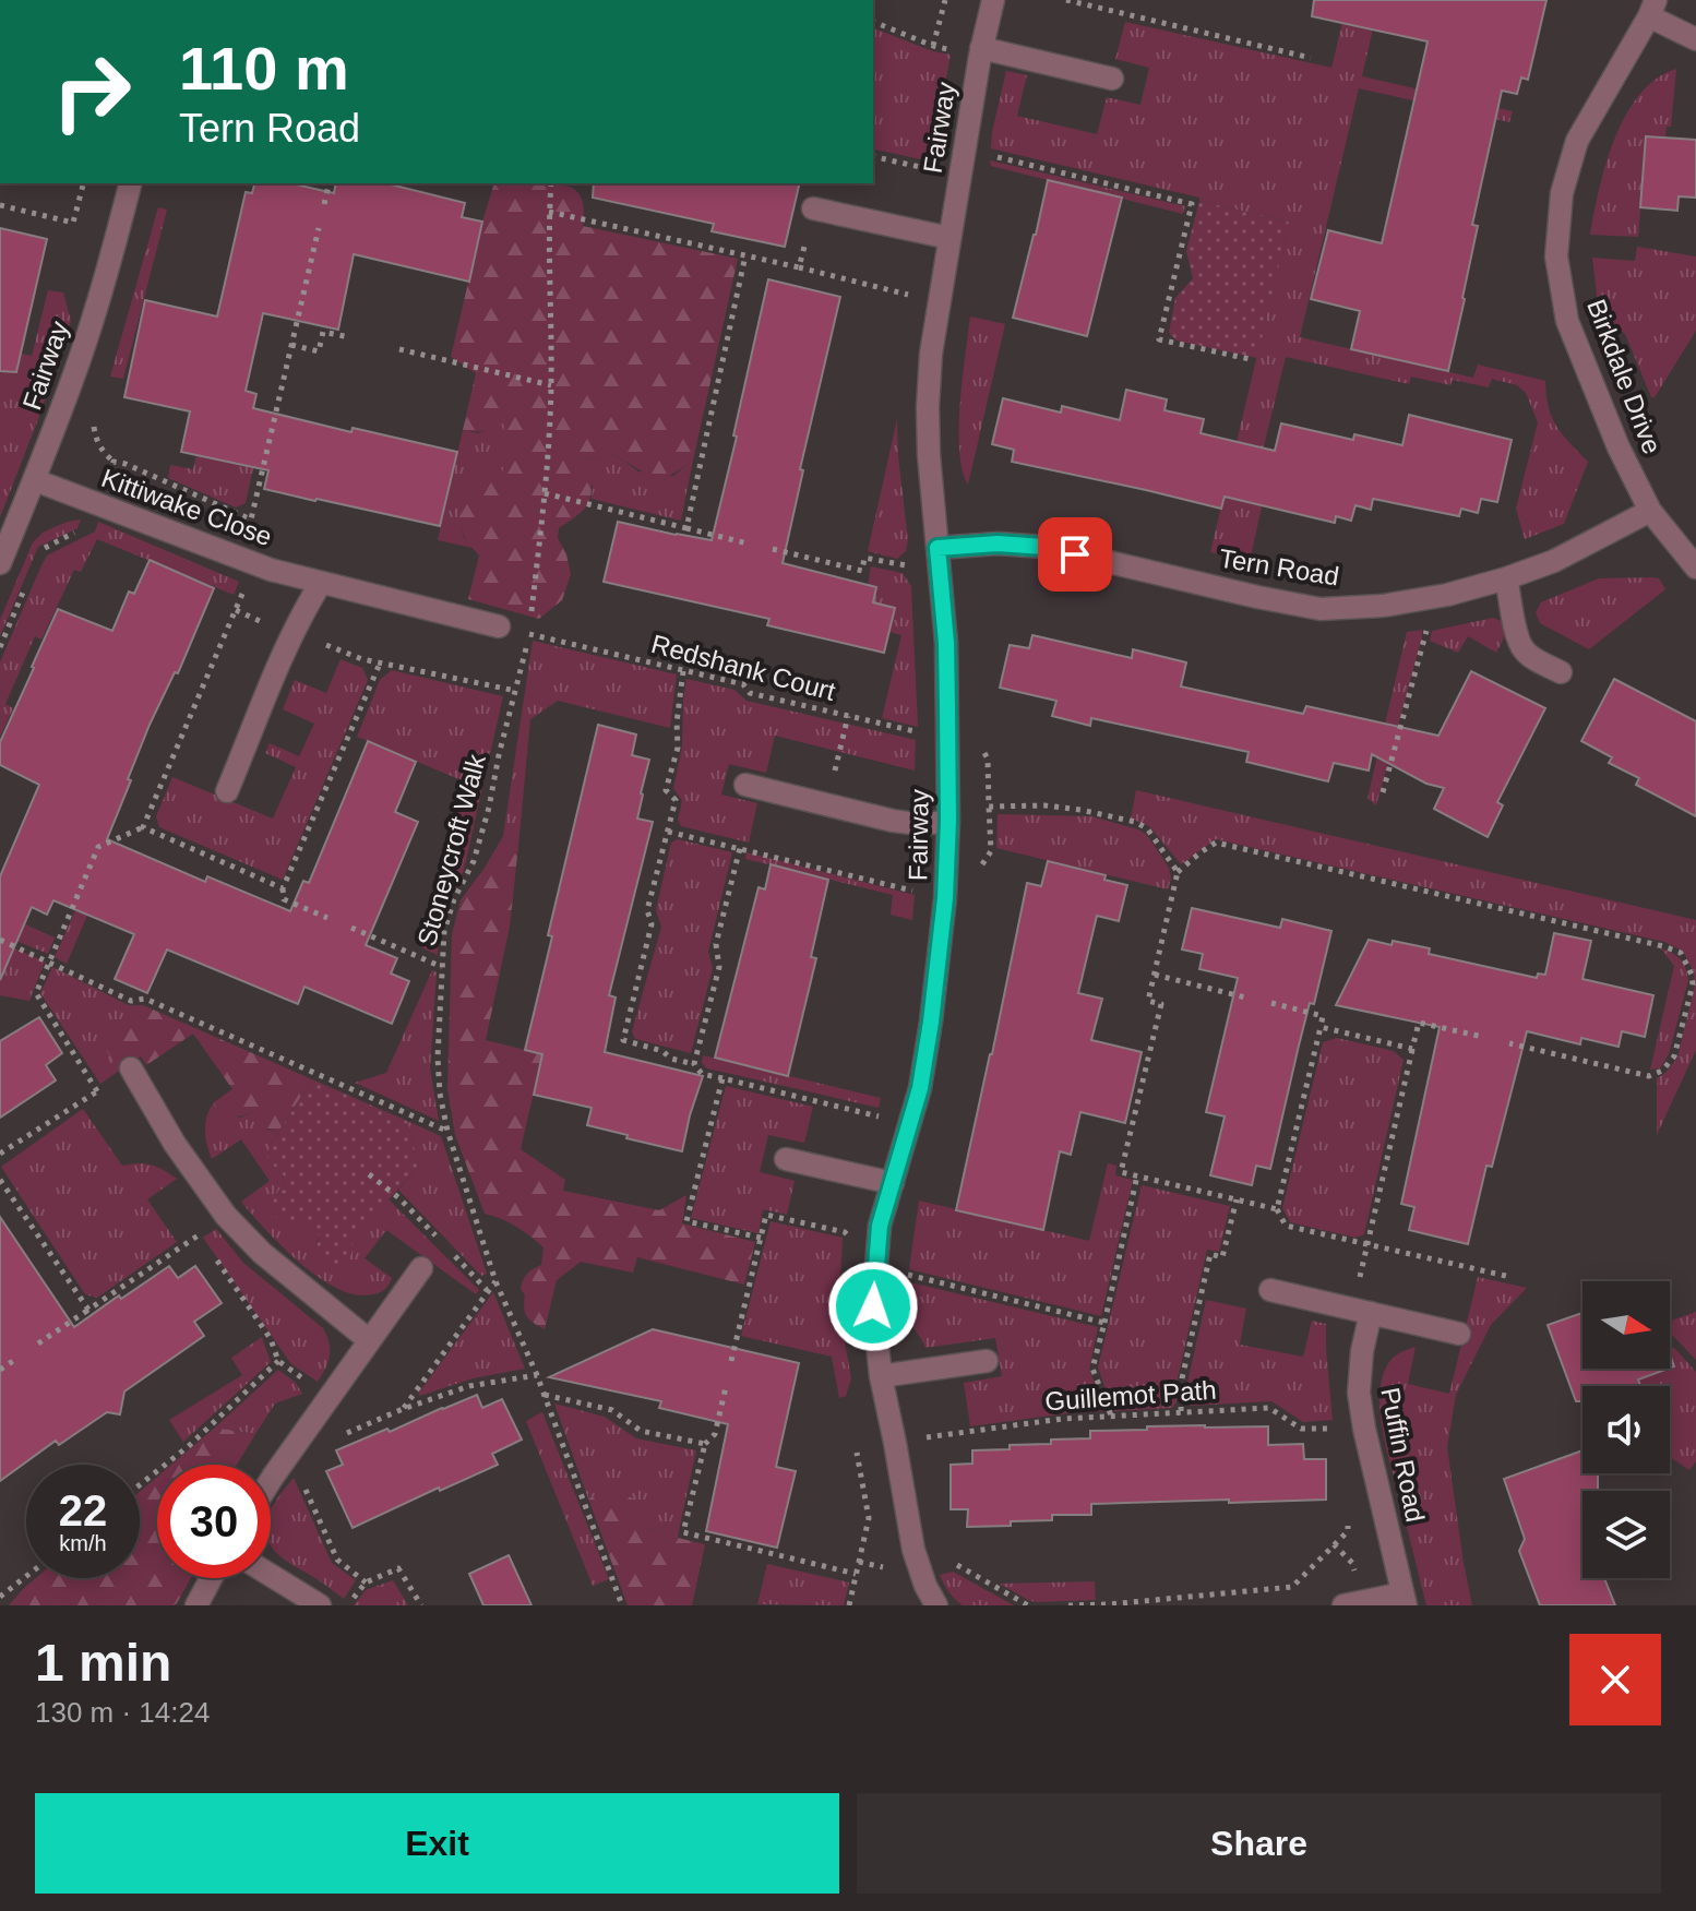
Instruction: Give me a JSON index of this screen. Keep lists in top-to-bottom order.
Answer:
{
  "streets": {
    "street": [
      "Fairway",
      "Birkdale Drive",
      "Kittiwake Close",
      "Tern Road",
      "Puffin Road"
    ],
    "path": ["Redshank Court", "Stoneycroft Walk", "Guillemot Path"]
  },
  "crossings": [
    ["Fairway", "Kittiwake Close"],
    ["Fairway", "Tern Road"],
    ["Fairway", "Redshank Court"],
    ["Fairway", "Guillemot Path"],
    ["Birkdale Drive", "Tern Road"],
    ["Redshank Court", "Stoneycroft Walk"],
    ["Guillemot Path", "Puffin Road"]
  ],
  "north": "right",
  "page": {
    "turn": ["110 m", "Tern Road"],
    "speed": "22 km/h",
    "limit": "30",
    "heading": ["1 min", "130 m · 14:24"],
    "buttons": ["Exit", "Share"]
  }
}
